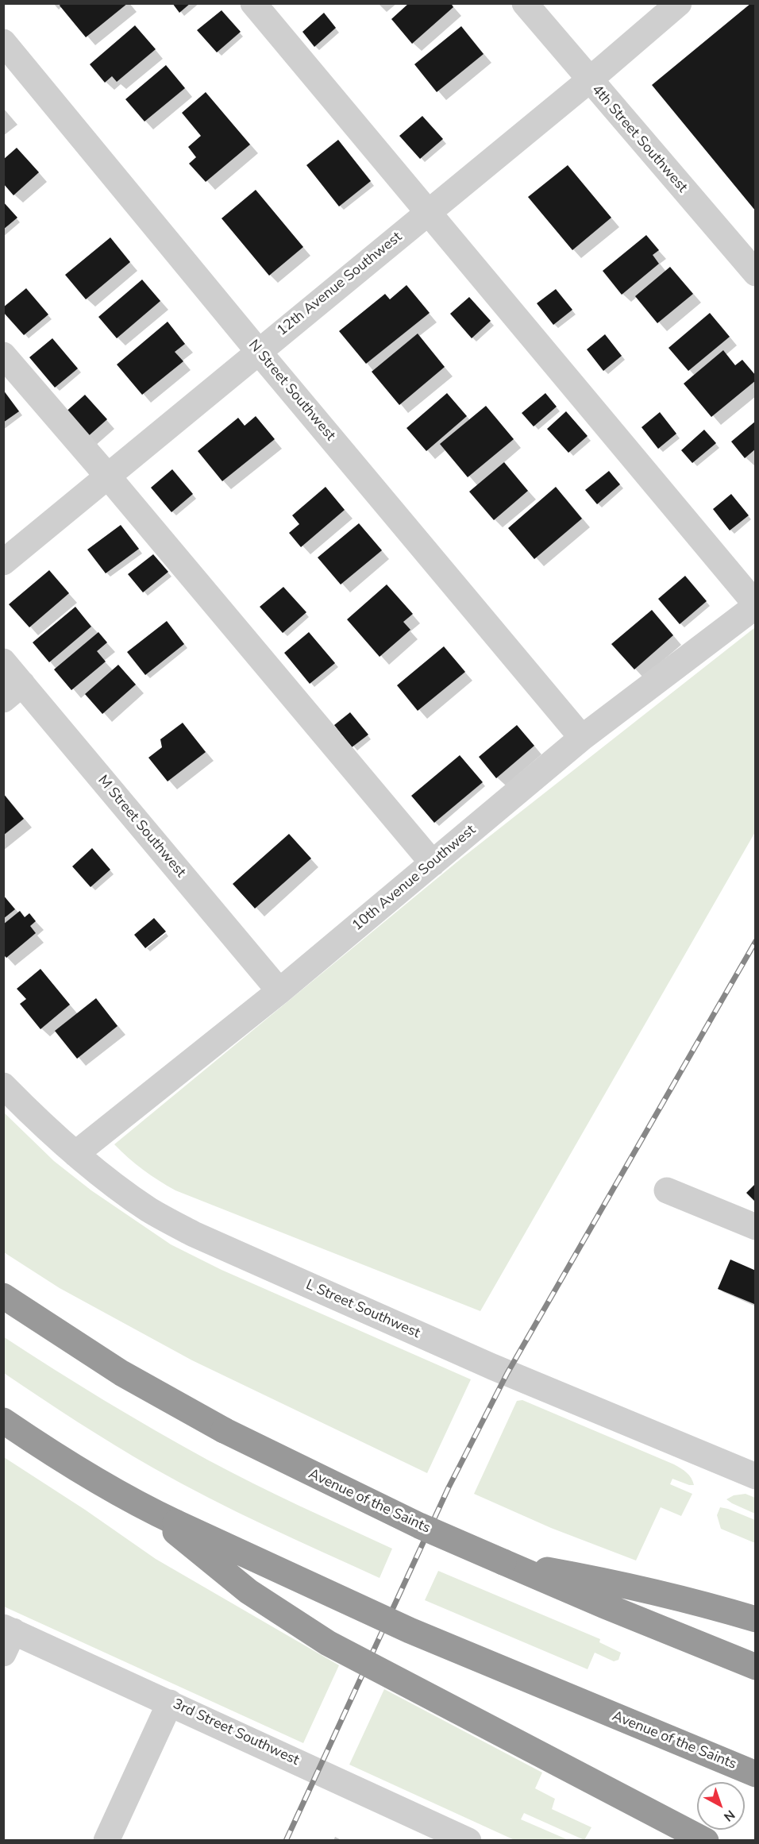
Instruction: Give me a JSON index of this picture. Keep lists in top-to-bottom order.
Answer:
{
  "streets": {
    "highway": ["Avenue of the Saints"],
    "street": [
      "4th Street Southwest",
      "12th Avenue Southwest",
      "N Street Southwest",
      "M Street Southwest",
      "10th Avenue Southwest",
      "L Street Southwest",
      "3rd Street Southwest"
    ]
  },
  "crossings": [
    ["4th Street Southwest", "12th Avenue Southwest"],
    ["12th Avenue Southwest", "N Street Southwest"],
    ["N Street Southwest", "10th Avenue Southwest"],
    ["M Street Southwest", "10th Avenue Southwest"],
    ["10th Avenue Southwest", "L Street Southwest"]
  ],
  "north": "bottom right"
}
